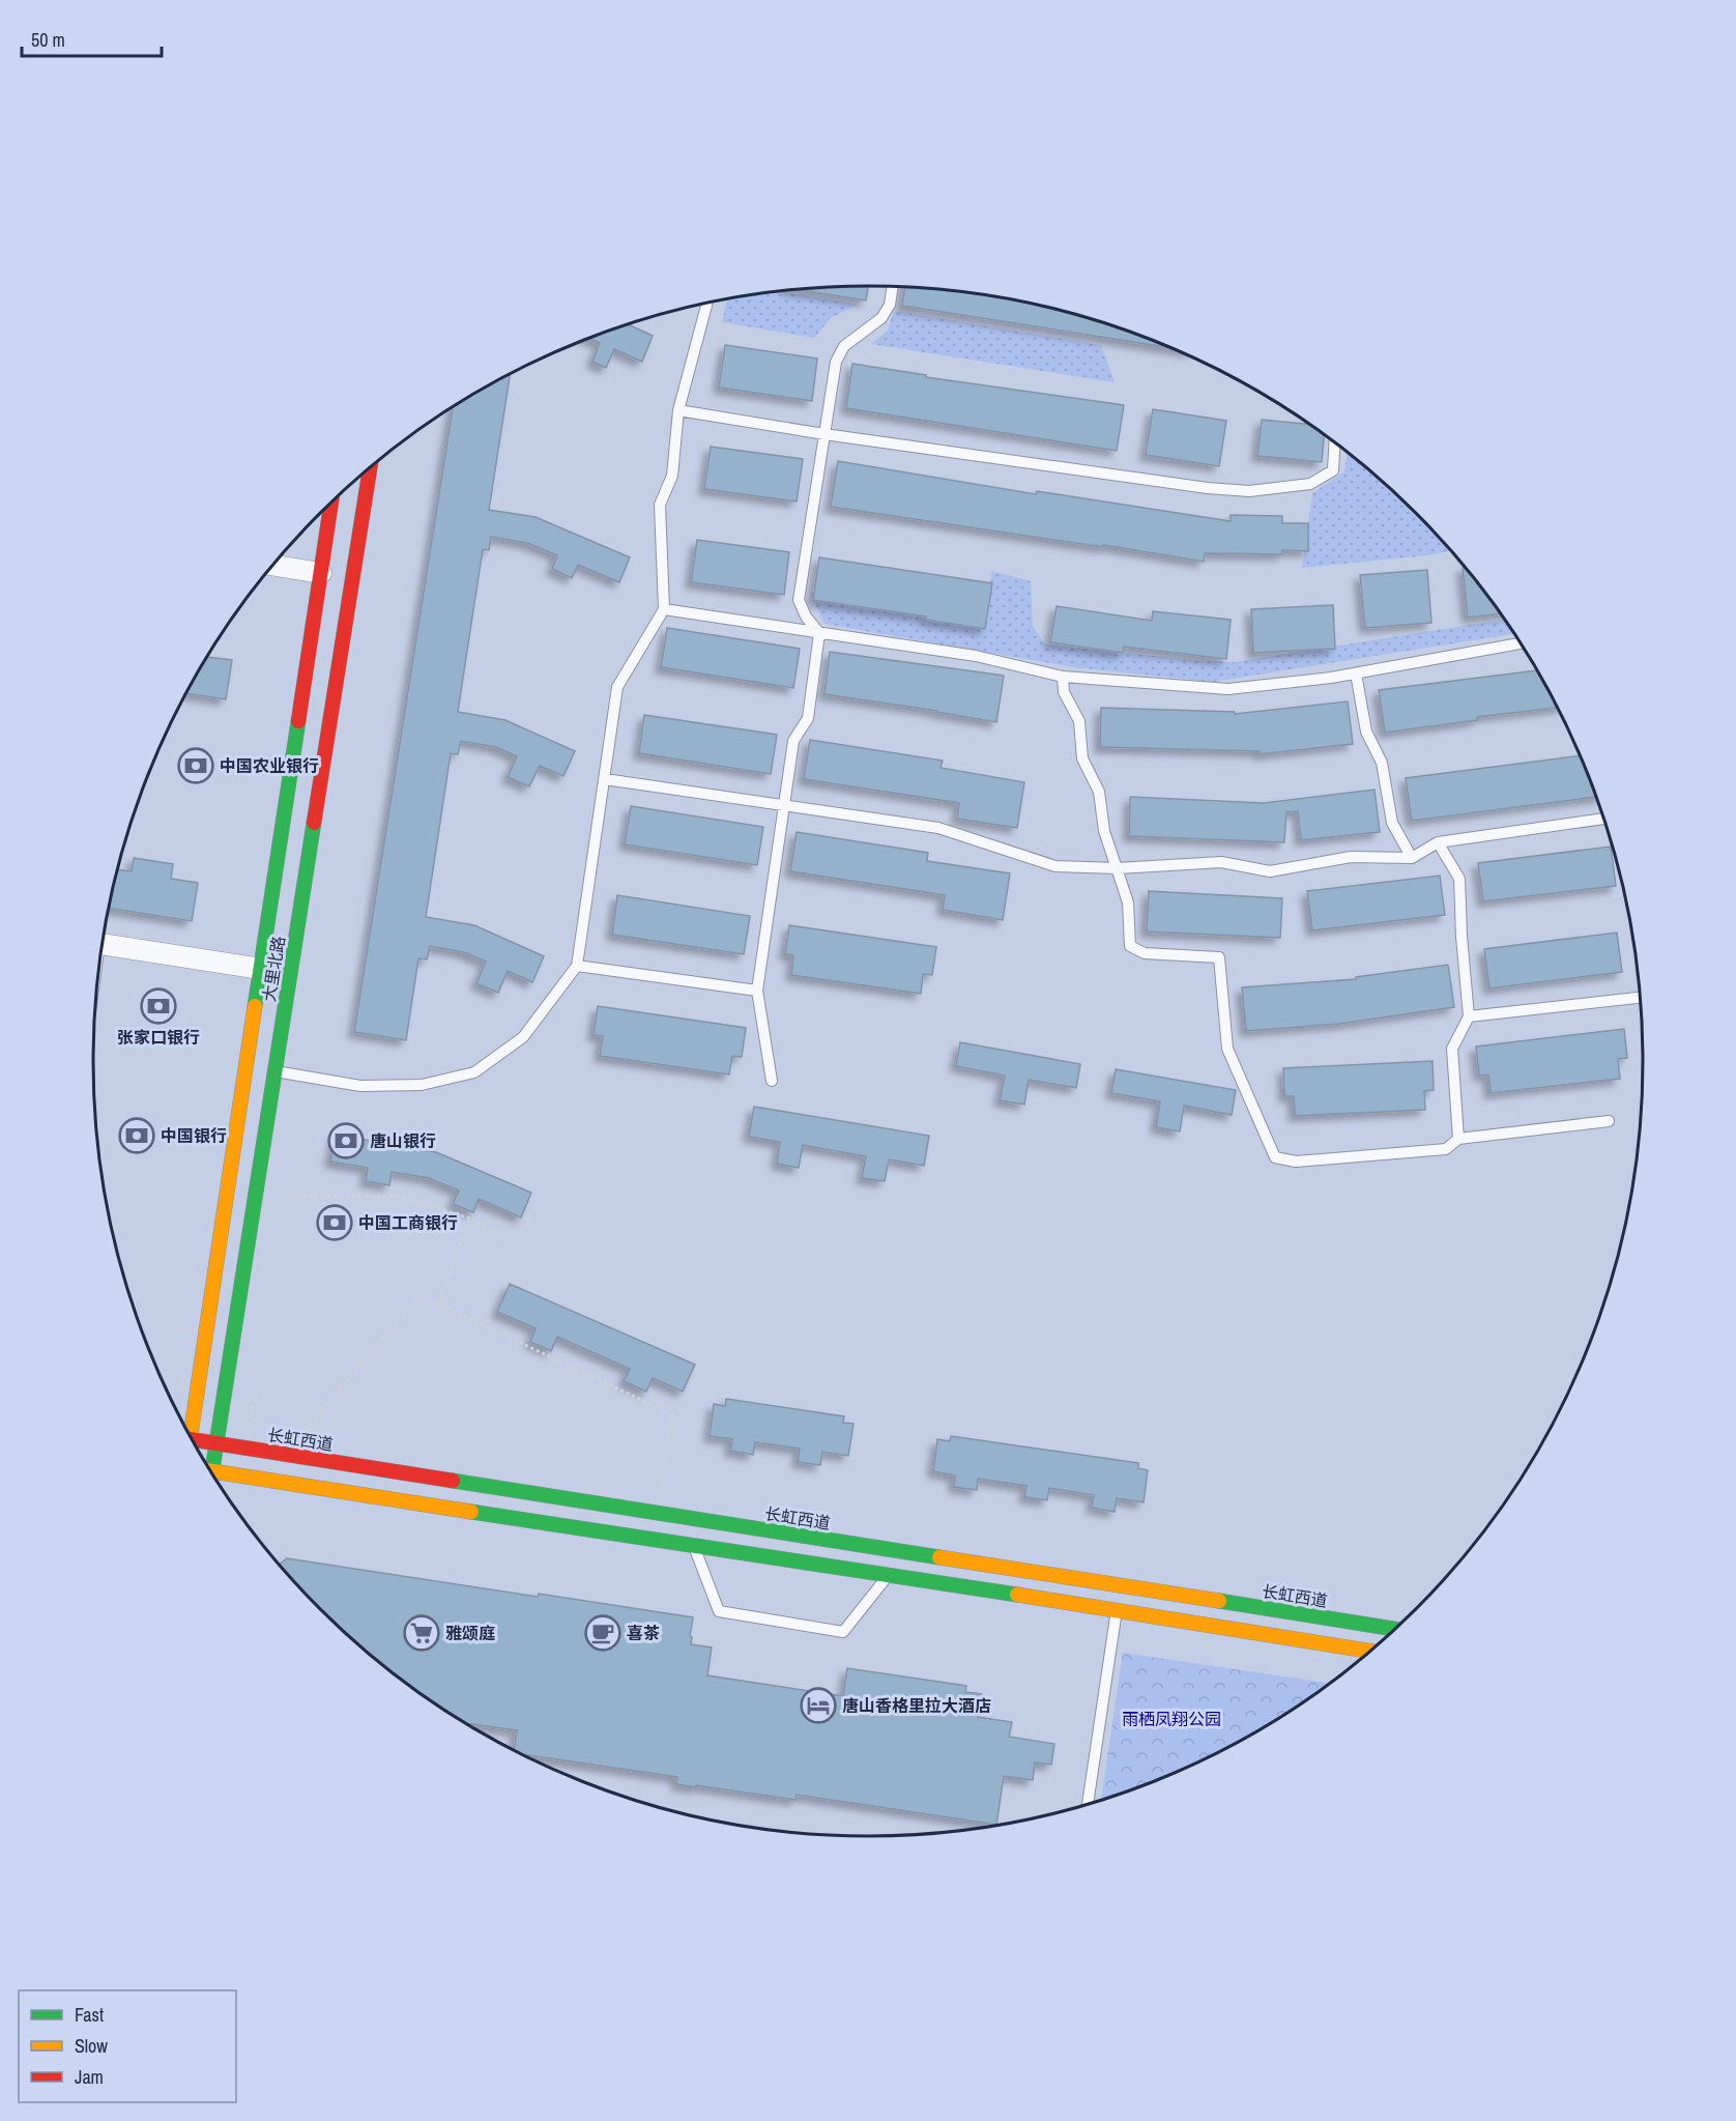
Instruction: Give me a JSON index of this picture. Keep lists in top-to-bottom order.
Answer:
{
  "streets": {
    "main road": ["大里北路", "长虹西道"]
  },
  "crossings": [
    ["大里北路", "长虹西道"]
  ],
  "parks": ["雨栖凤翔公园"],
  "places": {
    "bank": [
      "中国农业银行",
      "张家口银行",
      "中国银行",
      "唐山银行",
      "中国工商银行"
    ],
    "supermarket": ["雅颂庭"],
    "cafe": ["喜茶"],
    "hotel": ["唐山香格里拉大酒店"]
  },
  "legend": ["Fast", "Slow", "Jam"],
  "scale_bar": "50 m"
}
